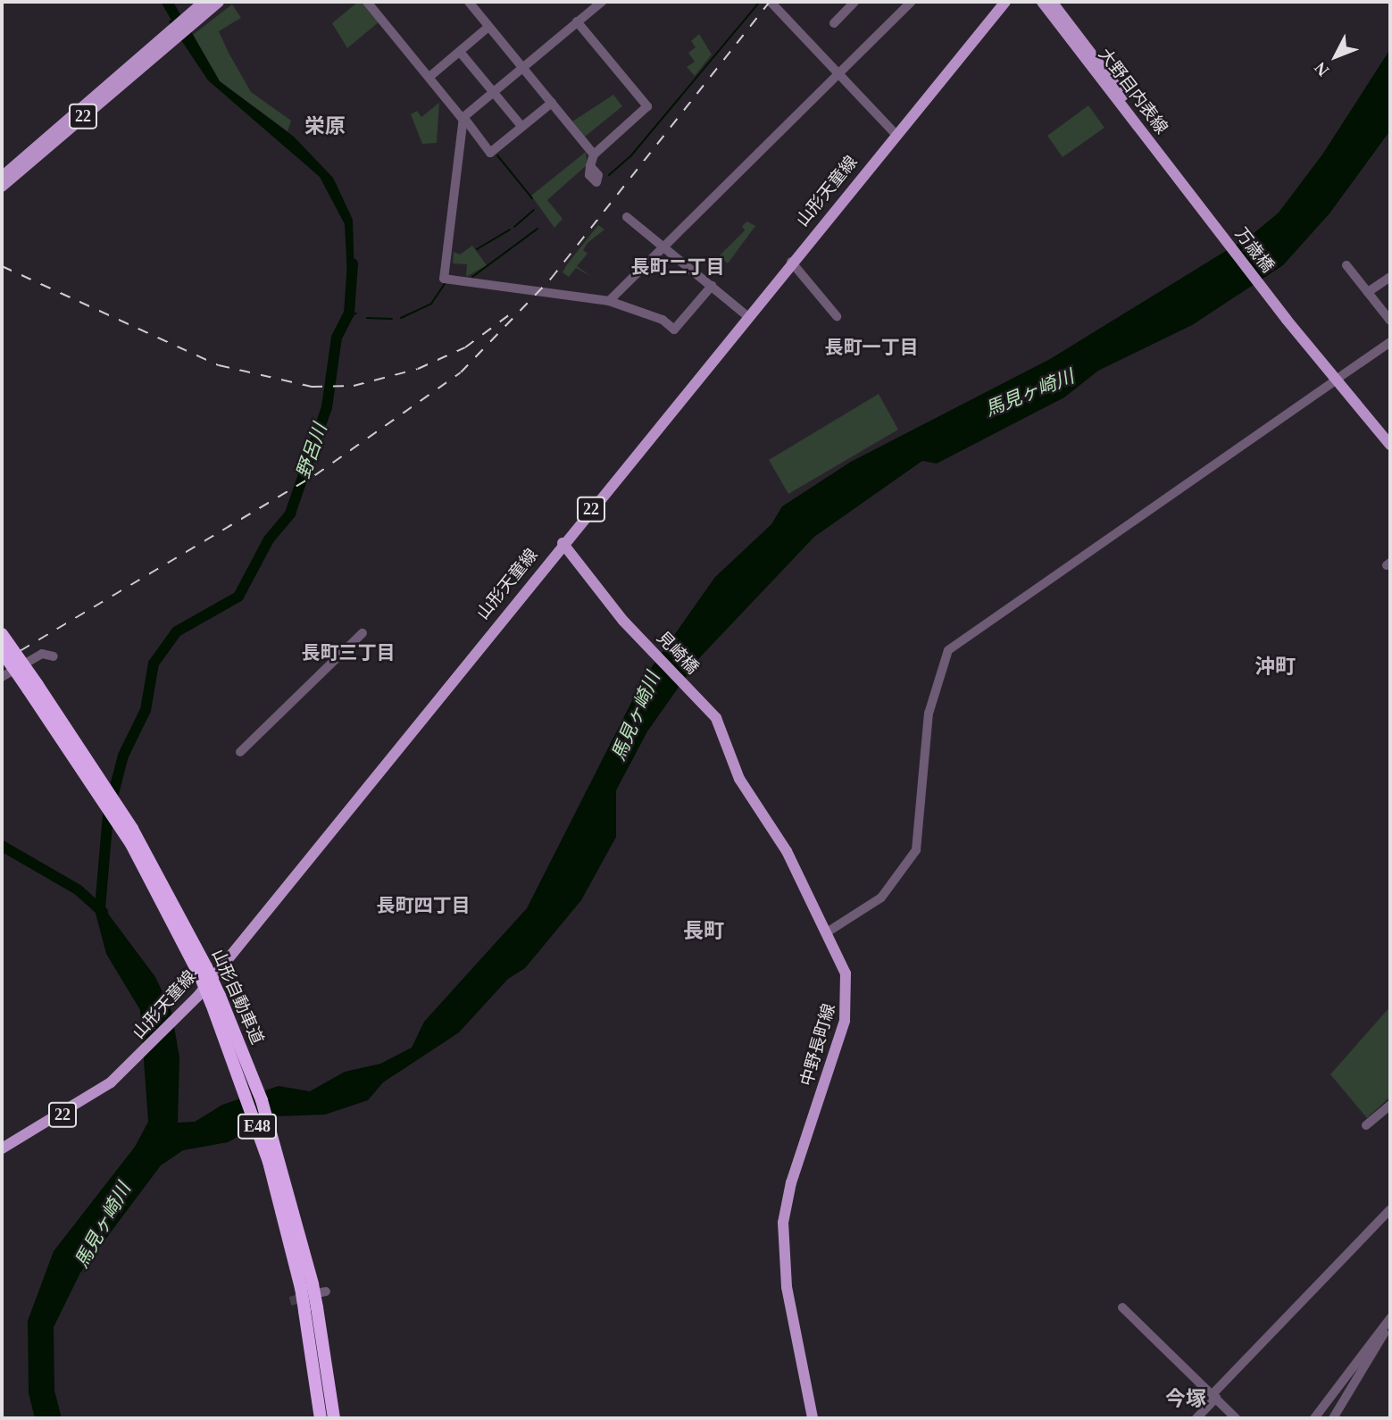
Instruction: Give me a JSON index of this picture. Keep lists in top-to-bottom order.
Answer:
{
  "streets": {
    "highway": ["山形自動車道", "E48"],
    "main road": [
      "大野目内表線",
      "22",
      "山形天童線",
      "万歳橋",
      "見崎橋",
      "中野長町線"
    ]
  },
  "crossings": [
    ["大野目内表線", "万歳橋"],
    ["山形天童線", "見崎橋"],
    ["見崎橋", "中野長町線"]
  ],
  "districts": [
    "栄原",
    "長町二丁目",
    "長町一丁目",
    "長町三丁目",
    "沖町",
    "長町四丁目",
    "長町",
    "今塚"
  ],
  "water": ["馬見ヶ崎川", "野呂川"],
  "north": "bottom left"
}
